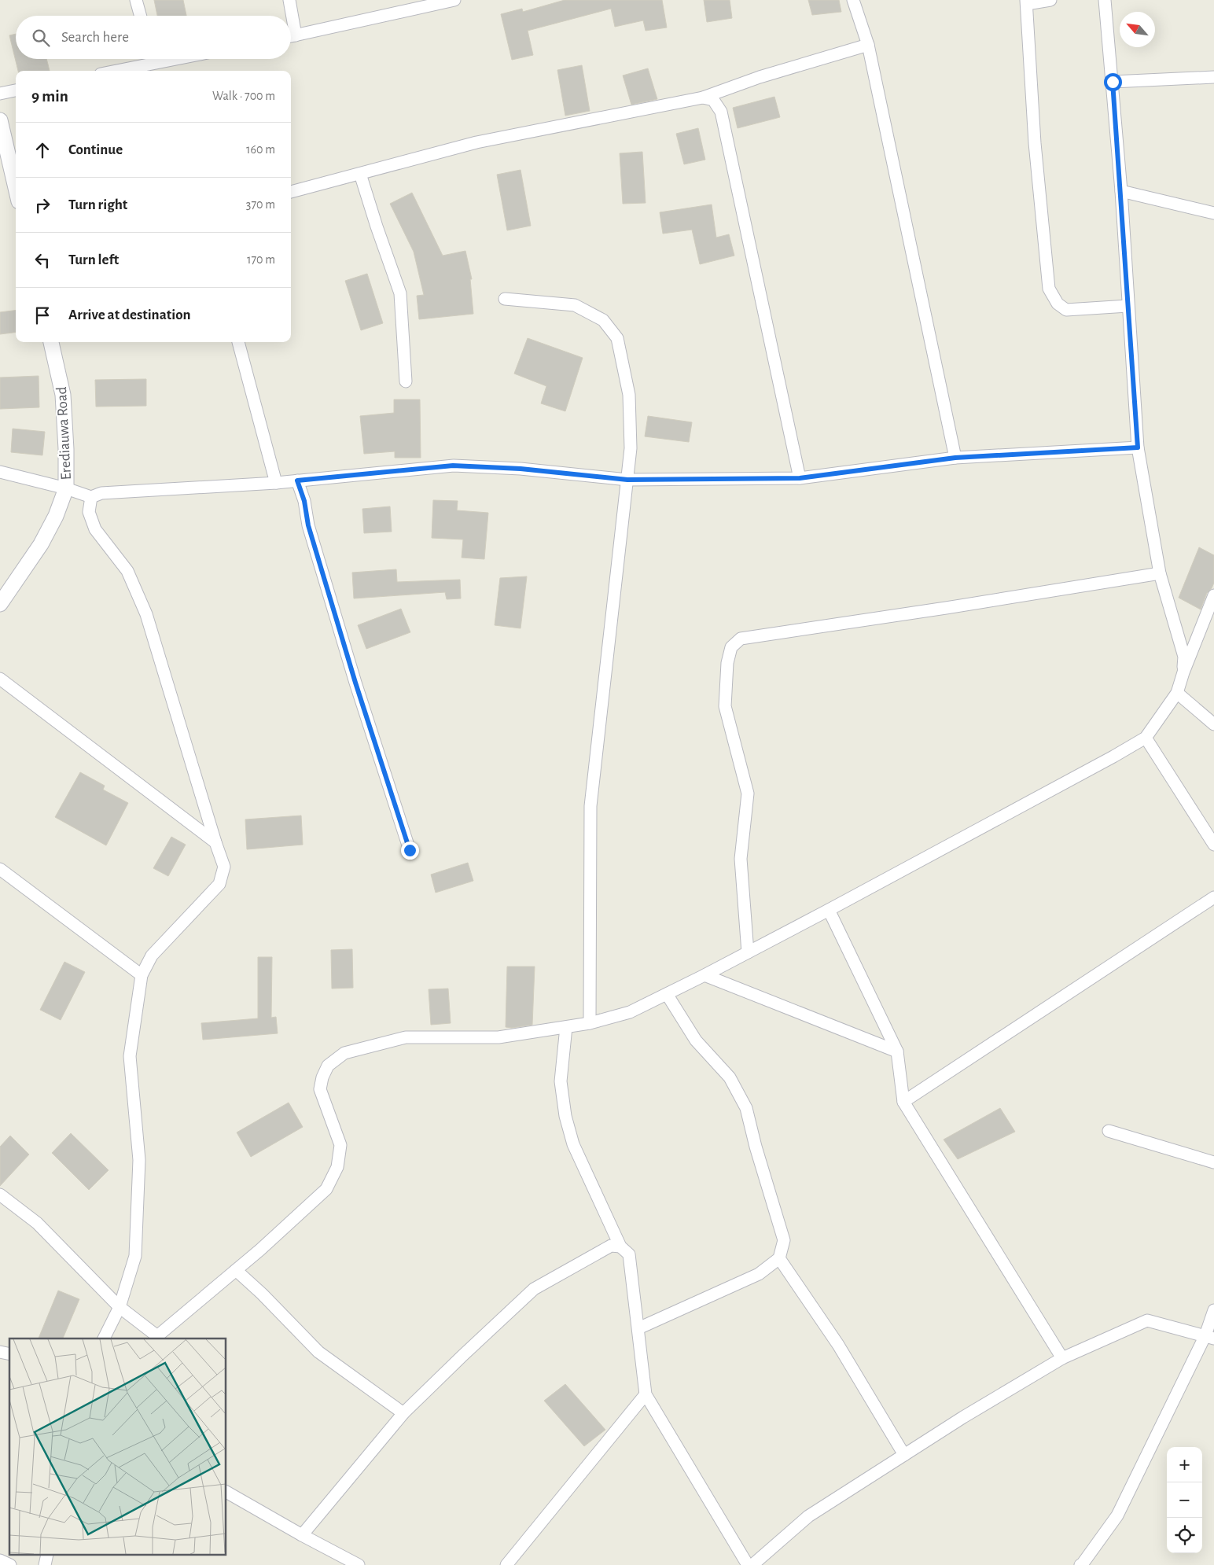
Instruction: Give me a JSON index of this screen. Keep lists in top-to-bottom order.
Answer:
{
  "streets": {
    "street": ["Erediauwa Road"]
  },
  "north": "top left",
  "page": {
    "search": "Search here",
    "heading": ["9 min", "Walk · 700 m"],
    "list": [
      ["Continue", "160 m"],
      ["Turn right", "370 m"],
      ["Turn left", "170 m"],
      "Arrive at destination"
    ],
    "map_buttons": ["+", "−"]
  }
}
